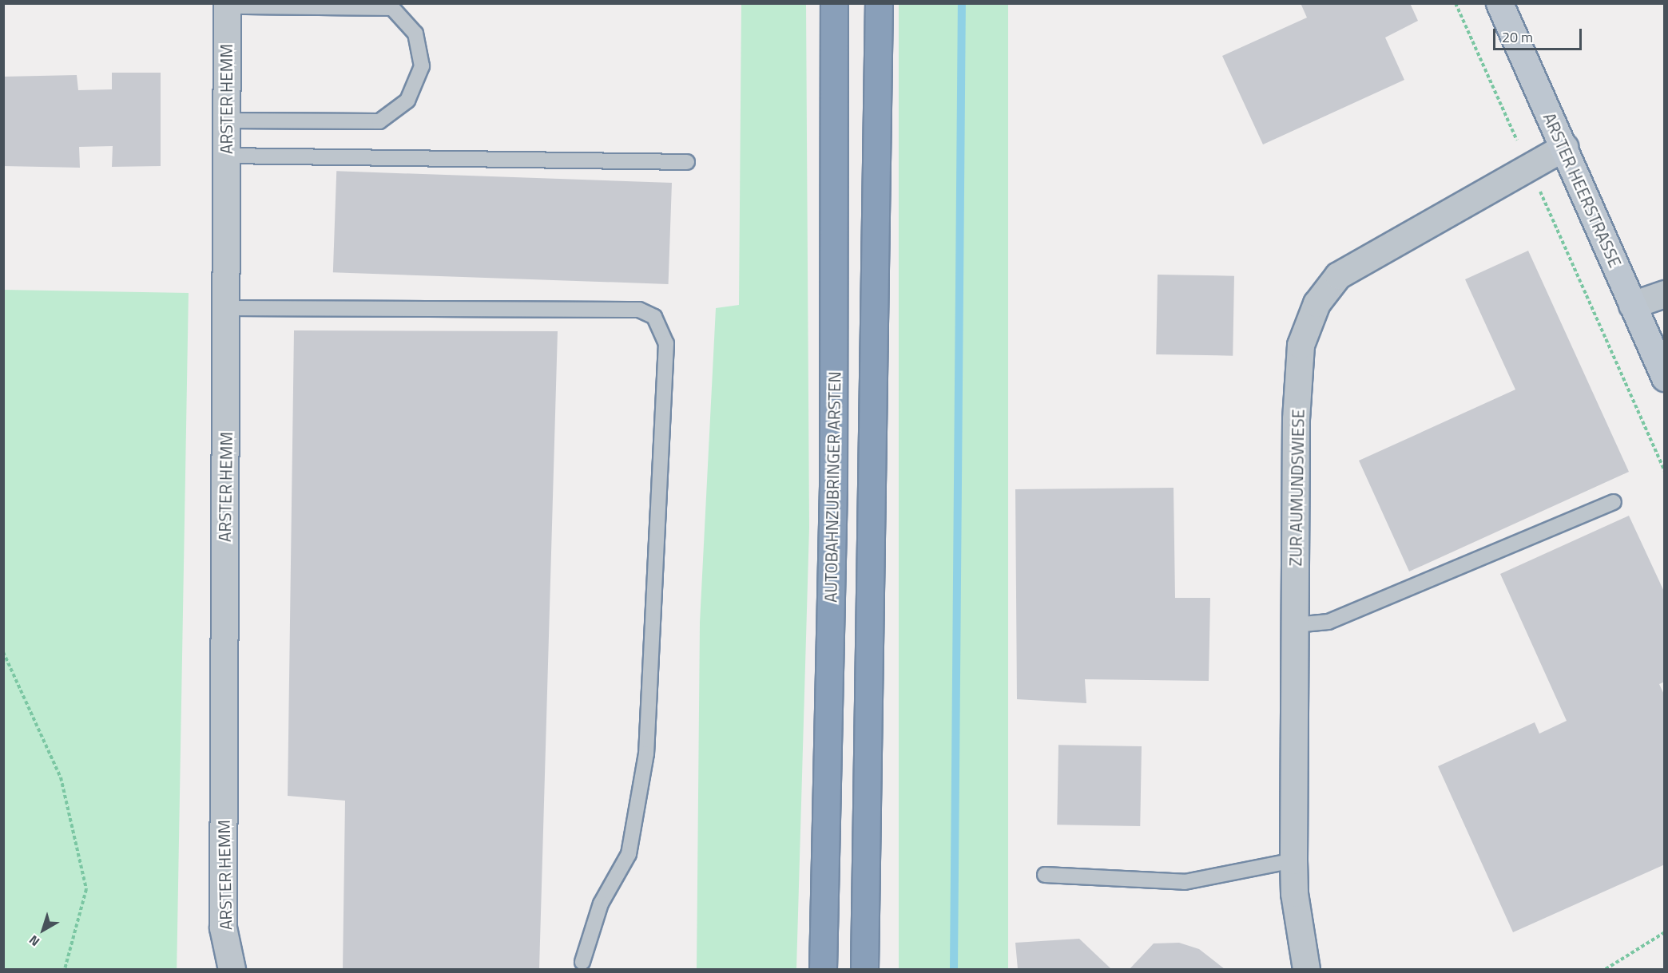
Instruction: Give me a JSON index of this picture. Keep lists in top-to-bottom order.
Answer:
{
  "streets": {
    "highway": ["AUTOBAHNZUBRINGER ARSTEN"],
    "street": ["ARSTER HEMM", "ARSTER HEERSTRASSE", "ZUR AUMUNDSWIESE"]
  },
  "crossings": [
    ["ARSTER HEERSTRASSE", "ZUR AUMUNDSWIESE"]
  ],
  "scale_bar": "20 m",
  "north": "bottom left"
}
